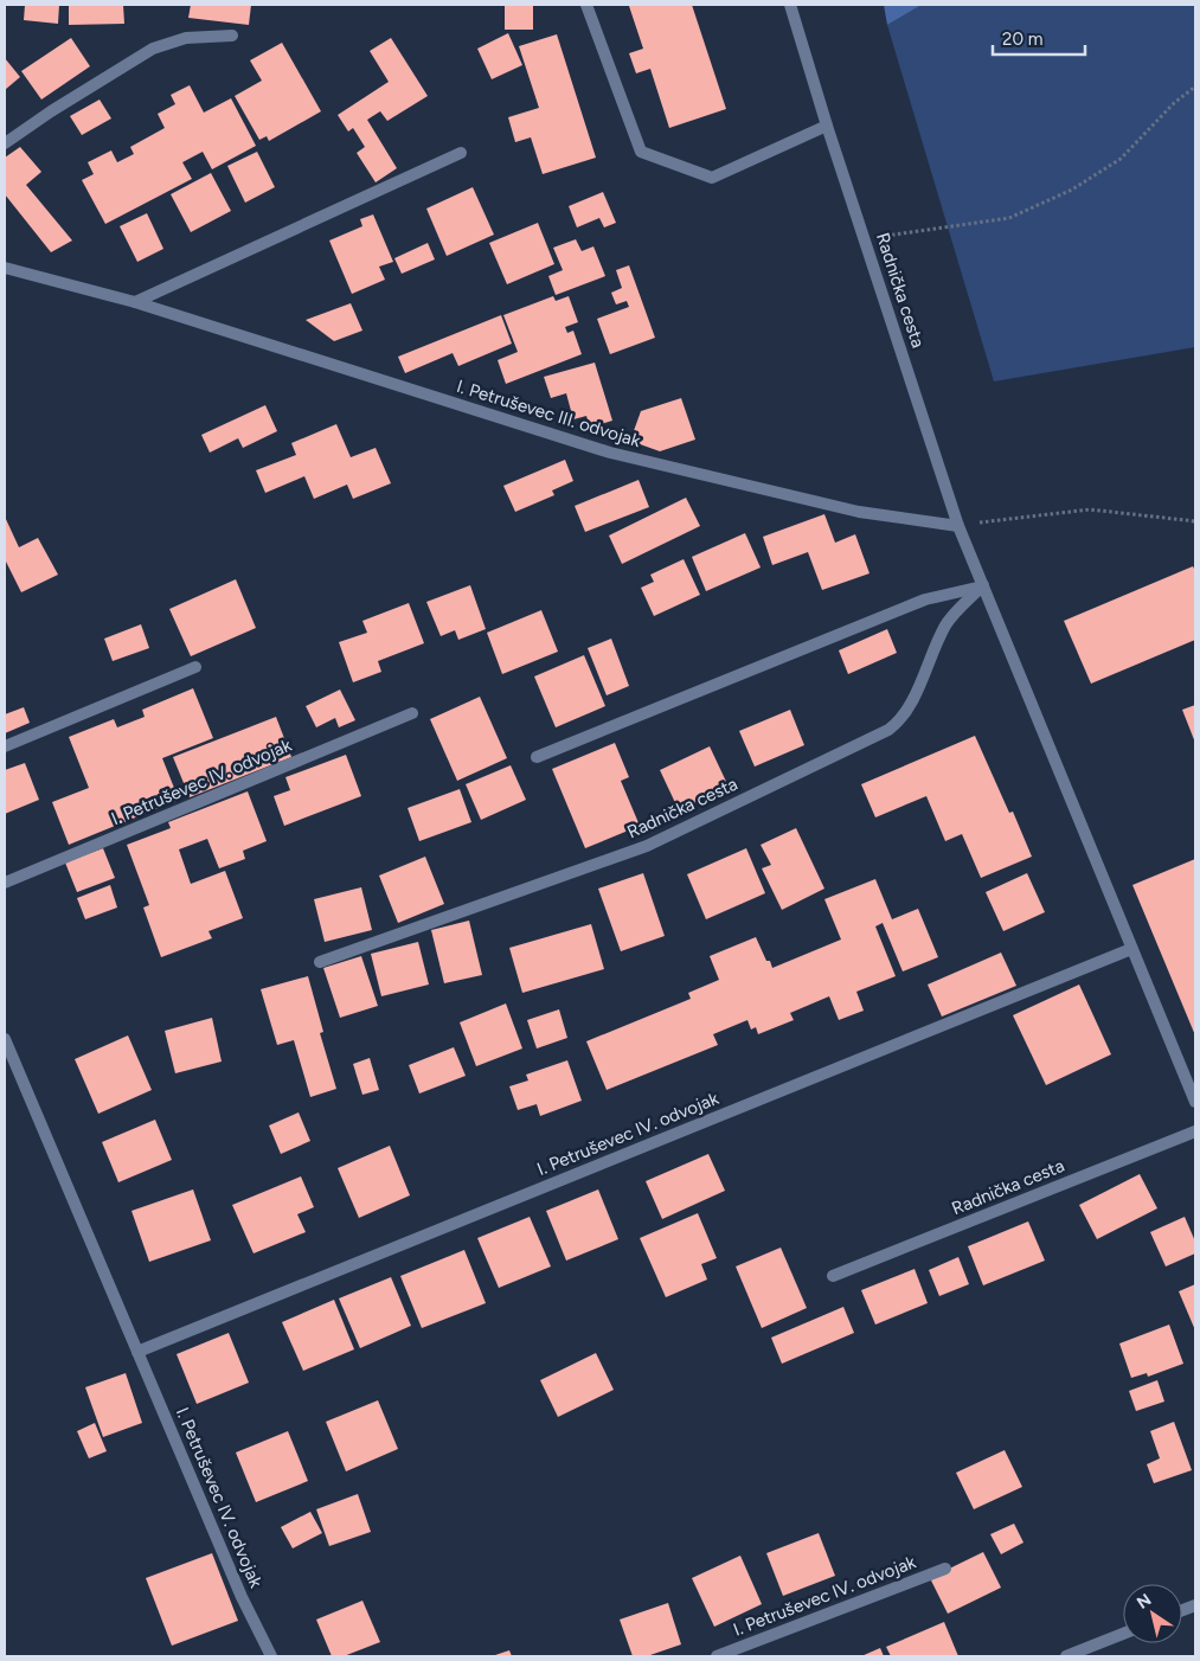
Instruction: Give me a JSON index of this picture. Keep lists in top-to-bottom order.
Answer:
{
  "streets": {
    "street": ["Radnička cesta", "I. Petruševec III. odvojak", "I. Petruševec IV. odvojak"]
  },
  "crossings": [
    ["Radnička cesta", "I. Petruševec III. odvojak"],
    ["Radnička cesta", "I. Petruševec IV. odvojak"]
  ],
  "scale_bar": "20 m",
  "north": "top left"
}
